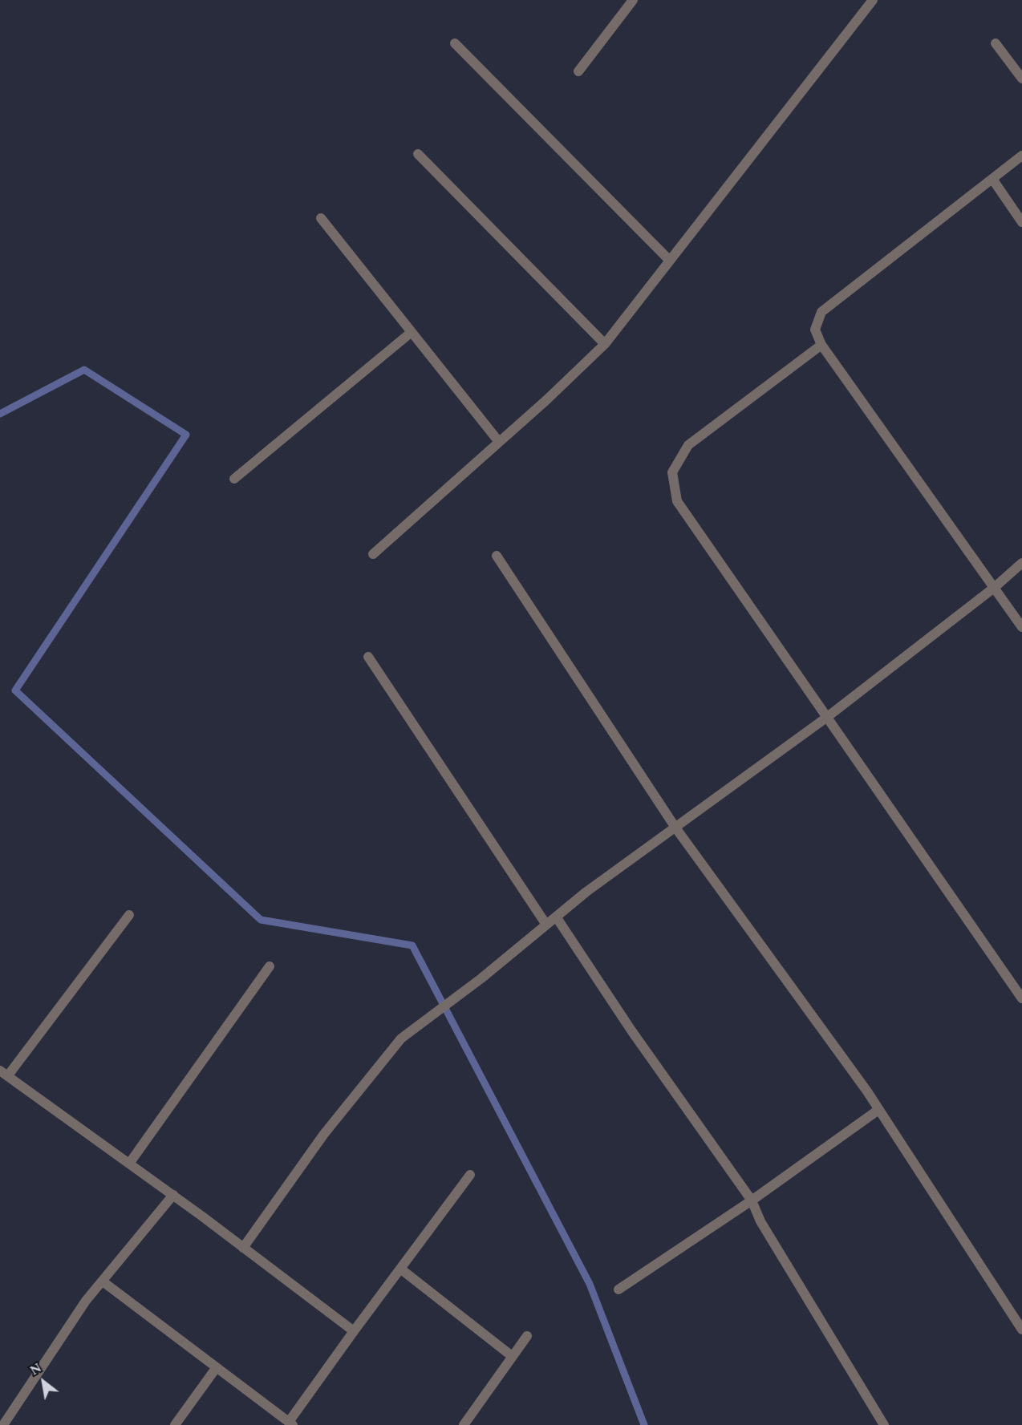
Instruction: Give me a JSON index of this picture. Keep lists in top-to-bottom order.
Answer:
{
  "north": "top left"
}
